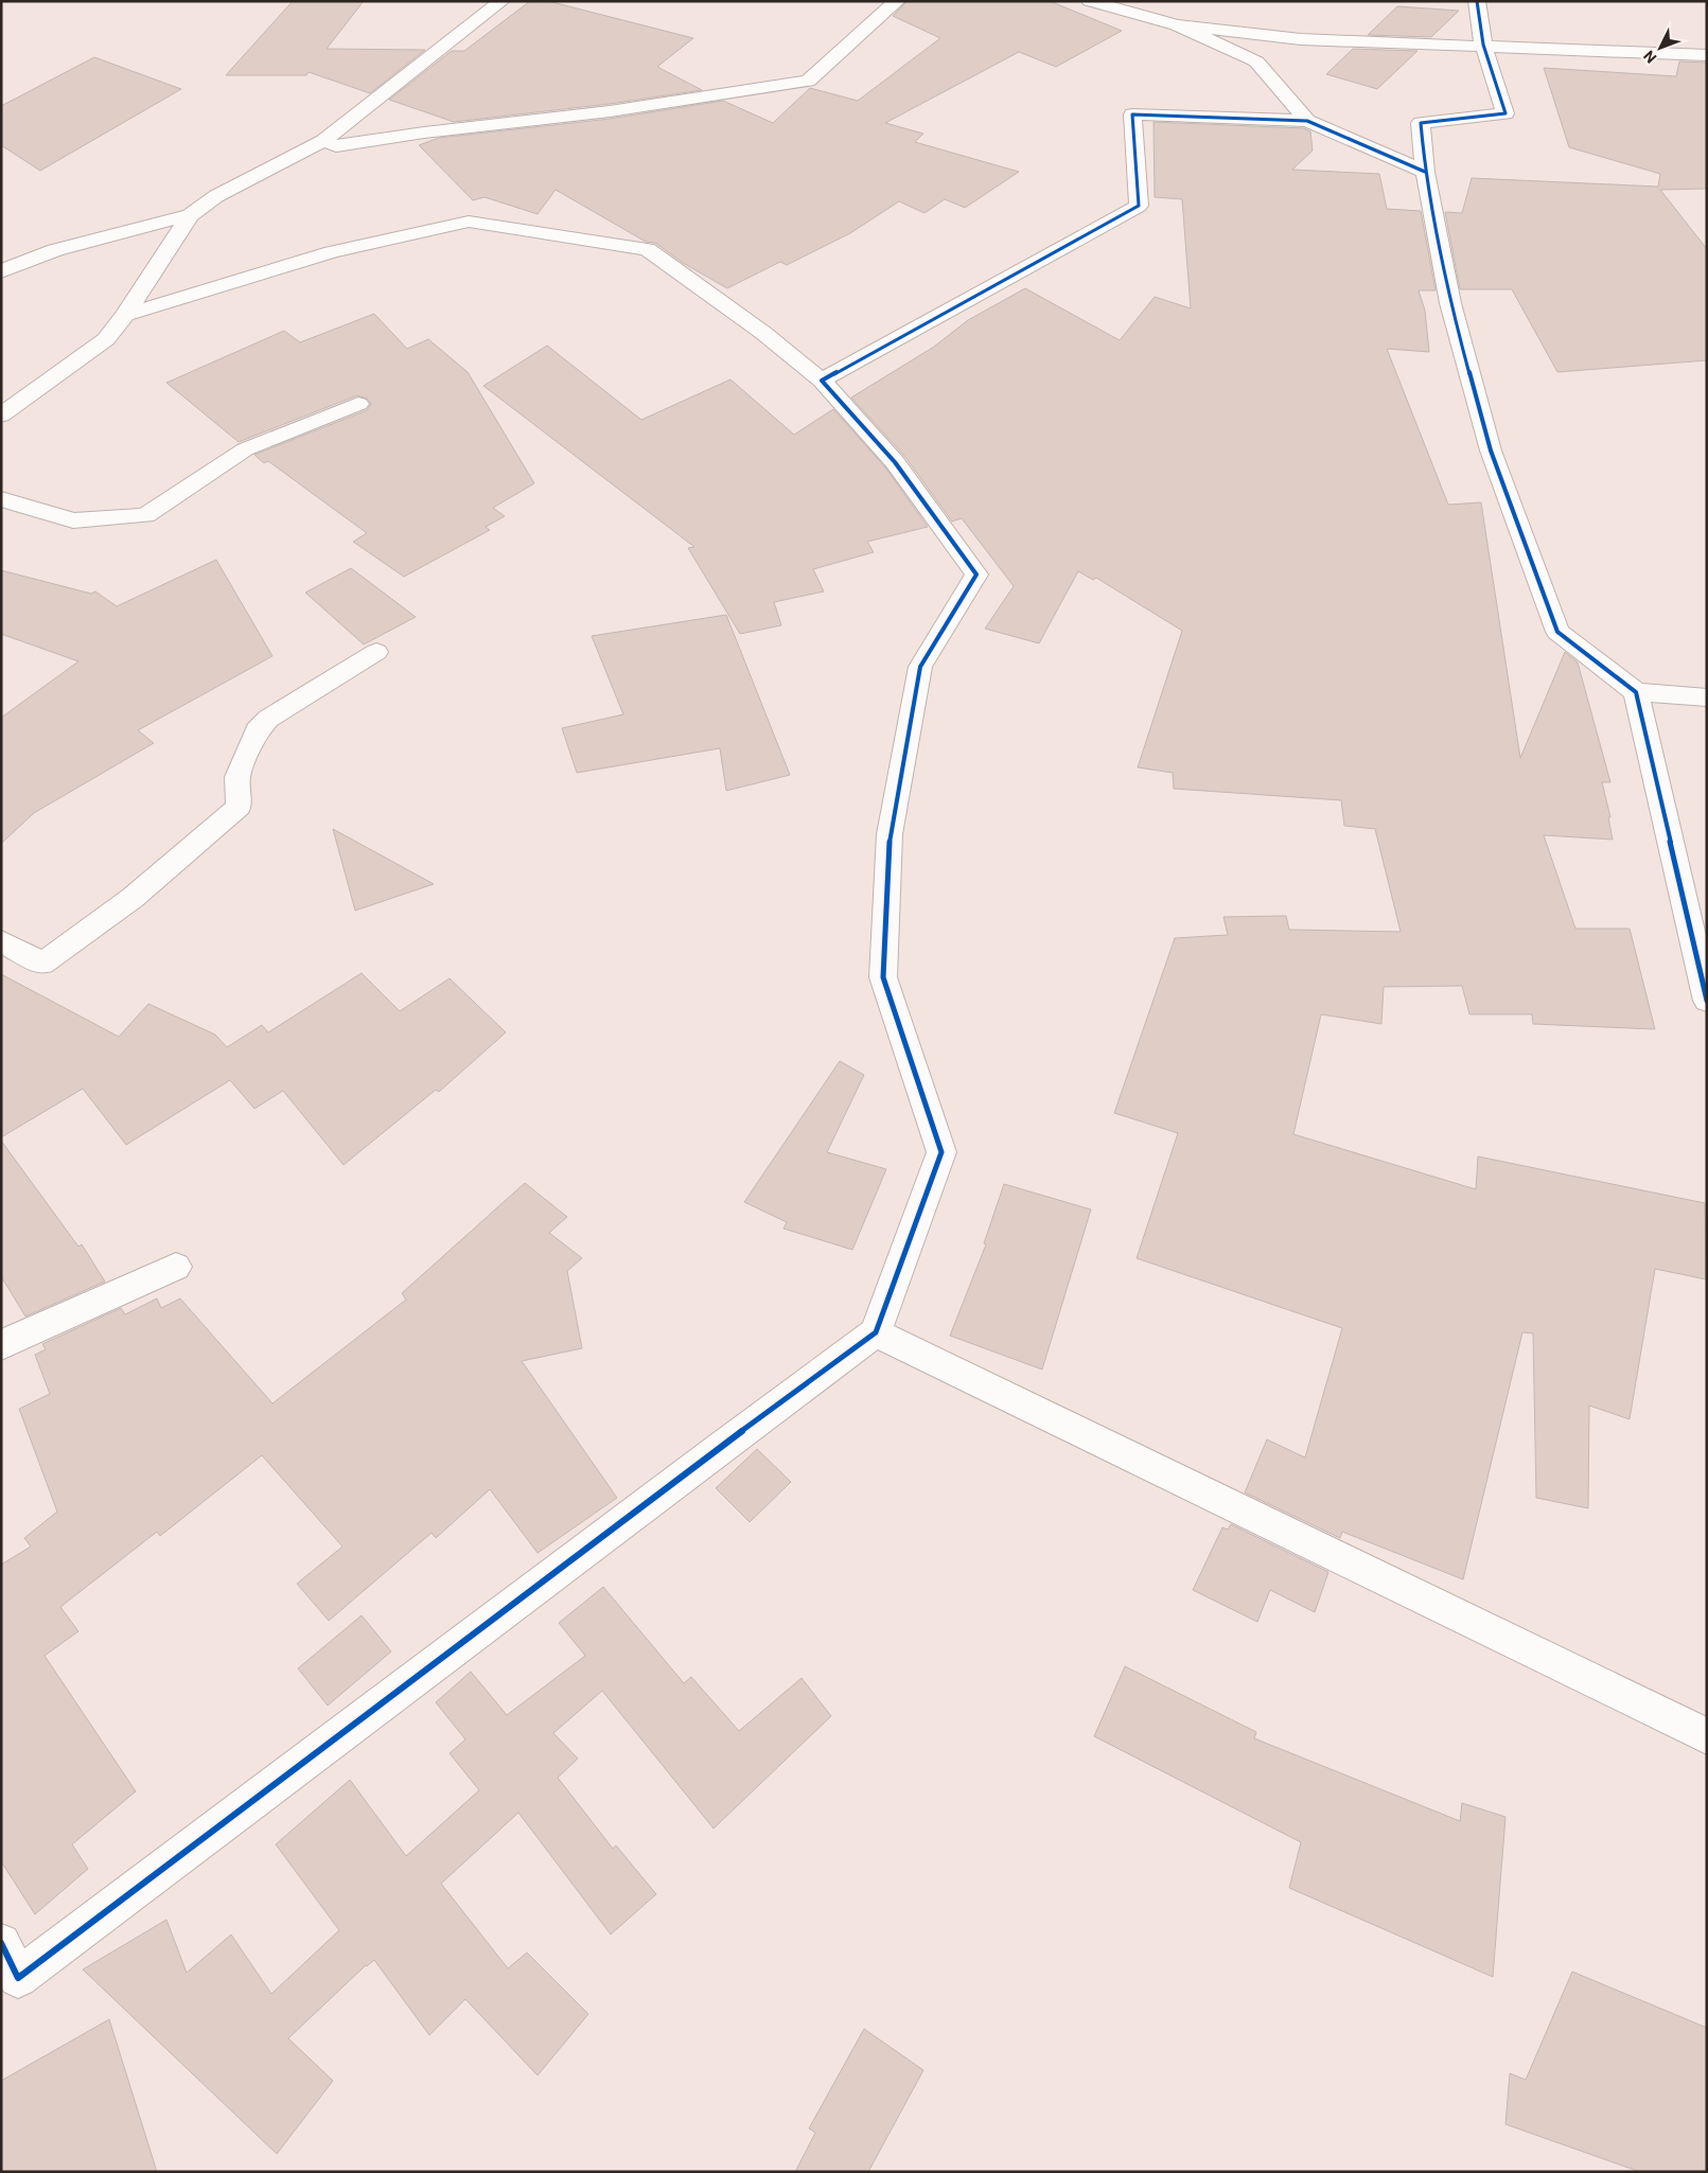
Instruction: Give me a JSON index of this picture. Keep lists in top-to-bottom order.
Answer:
{
  "north": "bottom left"
}
